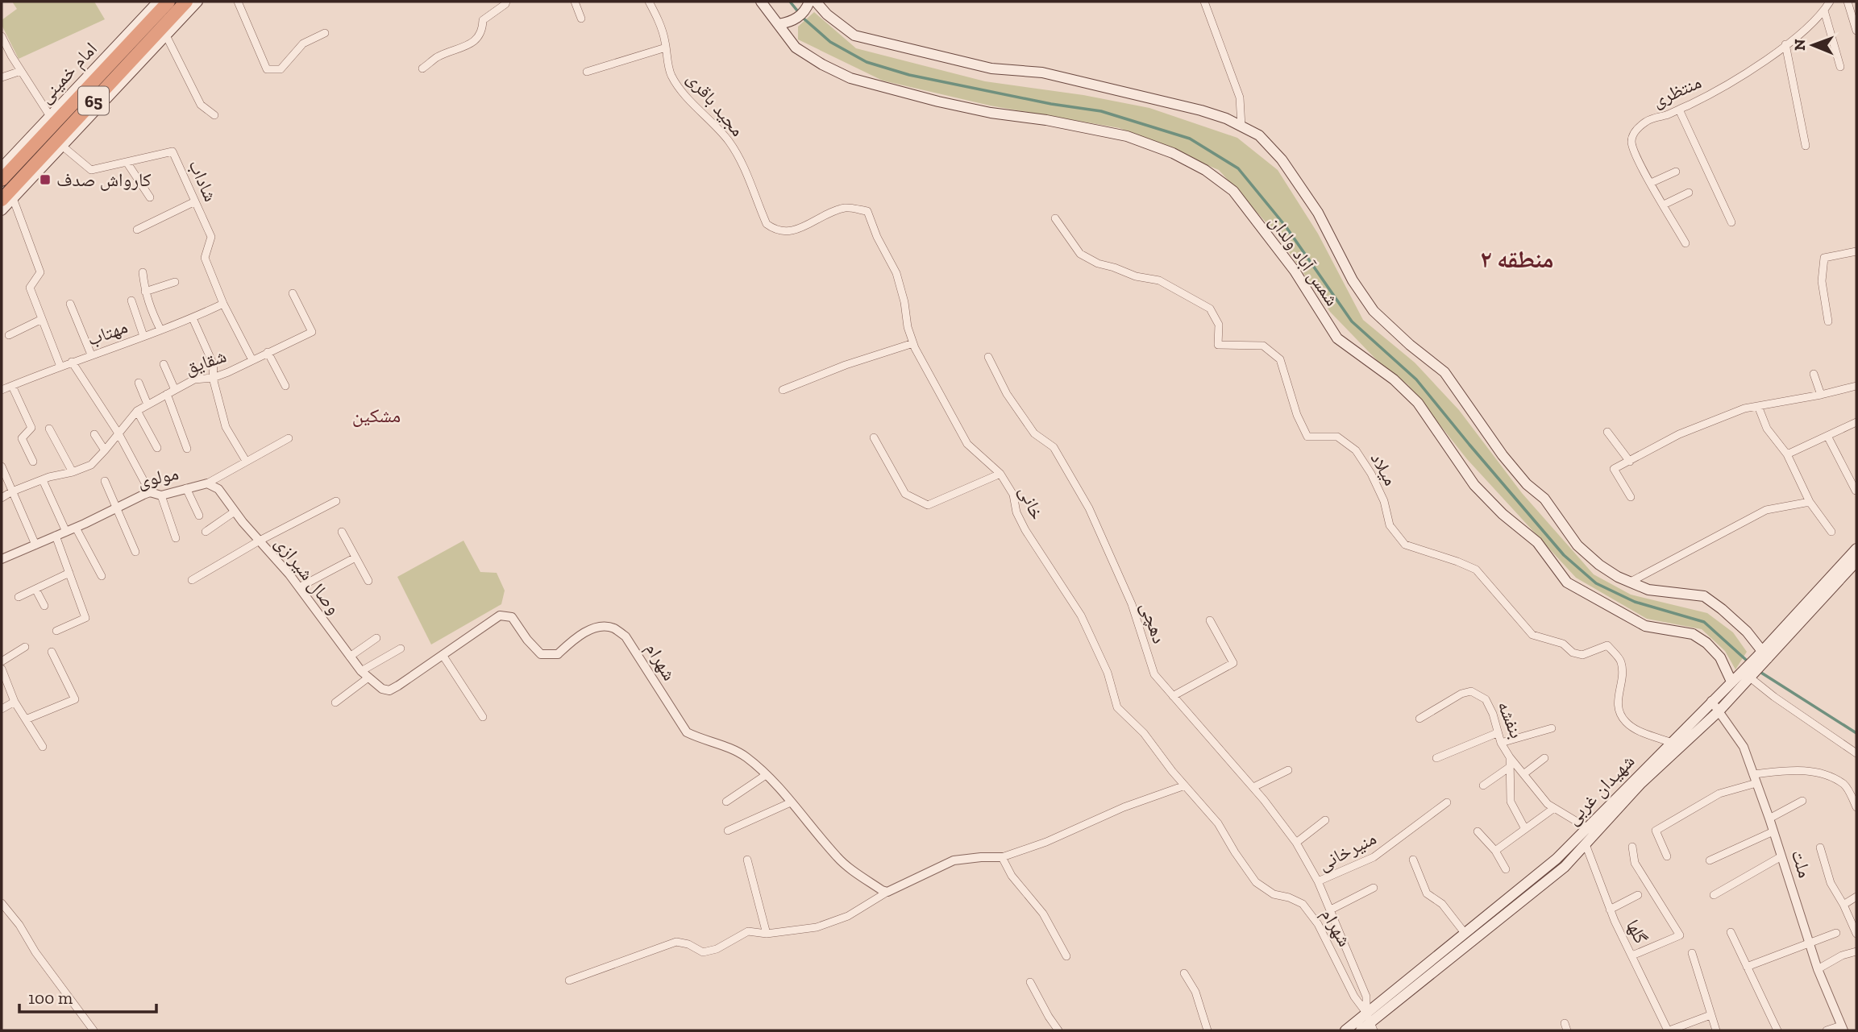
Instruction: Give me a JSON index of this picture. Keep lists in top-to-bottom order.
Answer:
{
  "streets": {
    "highway": ["65"],
    "main road": ["امام خمینی", "شمس آباد ولدان", "شهیدان غربی"],
    "street": [
      "منتظری",
      "مجید باقری",
      "شاداب",
      "مهتاب",
      "شقایق",
      "میلاد",
      "مولوی",
      "خانی",
      "وصال شیرازی",
      "دهچی",
      "شهرام",
      "بنفشه",
      "منیرخانی",
      "ملت",
      "گلها"
    ]
  },
  "crossings": [
    ["مجید باقری", "خانی"],
    ["شاداب", "مهتاب"],
    ["شاداب", "شقایق"],
    ["شمس آباد ولدان", "شهیدان غربی"],
    ["میلاد", "شهیدان غربی"],
    ["مولوی", "وصال شیرازی"],
    ["خانی", "شهرام"],
    ["وصال شیرازی", "شهرام"],
    ["دهچی", "منیرخانی"],
    ["شهرام", "شهیدان غربی"],
    ["شهرام", "منیرخانی"],
    ["بنفشه", "شهیدان غربی"],
    ["شهیدان غربی", "منیرخانی"],
    ["شهیدان غربی", "ملت"],
    ["شهیدان غربی", "گلها"]
  ],
  "districts": ["منطقه ۲", "مشکین"],
  "places": {
    "transit": ["کارواش صدف"]
  },
  "scale_bar": "100 m",
  "north": "left"
}
